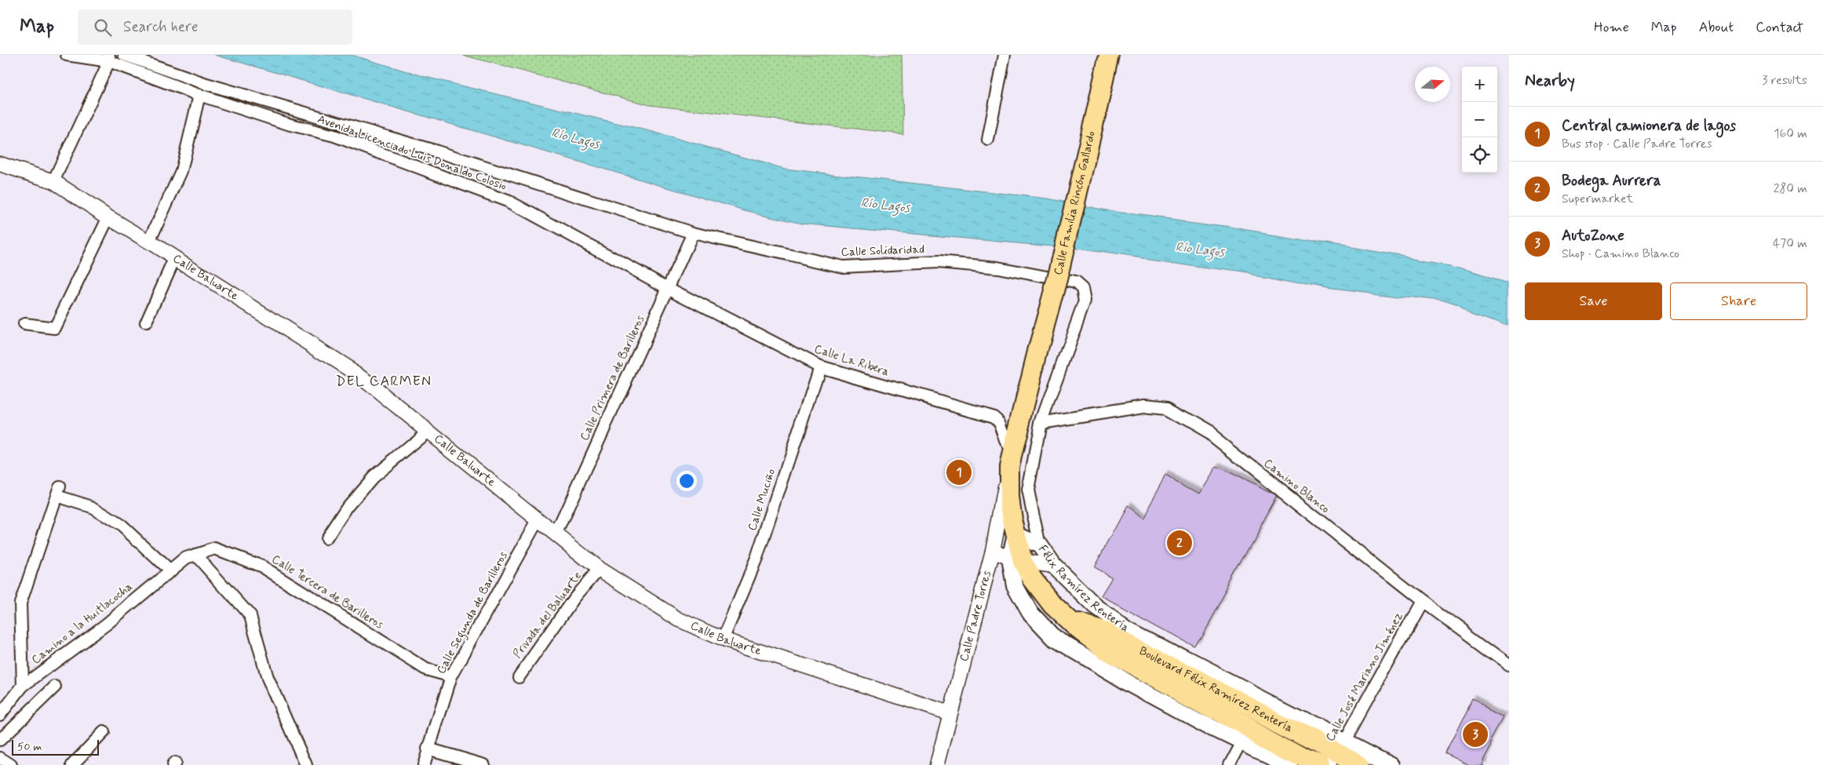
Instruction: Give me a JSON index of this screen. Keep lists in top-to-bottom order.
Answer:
{
  "streets": {
    "highway": ["Calle Familia Rincón Gallardo", "Boulevard Félix Ramírez Rentería"],
    "main road": ["Félix Ramírez Rentería"],
    "street": [
      "Avenida Licenciado Luis Donaldo Colosio",
      "Calle Solidaridad",
      "Calle Baluarte",
      "Calle La Ribera",
      "Calle Primera de Barilleros",
      "Camino Blanco",
      "Calle Muciño",
      "Calle Tercera de Barilleros",
      "Calle Segunda de Barilleros",
      "Privada del Baluarte",
      "Calle Padre Torres",
      "Camino a la Huitlacocha",
      "Calle José Mariano Jiménez"
    ]
  },
  "crossings": [
    ["Avenida Licenciado Luis Donaldo Colosio", "Calle Solidaridad"],
    ["Avenida Licenciado Luis Donaldo Colosio", "Calle La Ribera"],
    ["Avenida Licenciado Luis Donaldo Colosio", "Calle Primera de Barilleros"],
    ["Calle Familia Rincón Gallardo", "Calle La Ribera"],
    ["Calle Familia Rincón Gallardo", "Calle Padre Torres"],
    ["Calle Familia Rincón Gallardo", "Boulevard Félix Ramírez Rentería"],
    ["Calle Solidaridad", "Calle Primera de Barilleros"],
    ["Calle Solidaridad", "Camino Blanco"],
    ["Calle Baluarte", "Calle Primera de Barilleros"],
    ["Calle Baluarte", "Calle Muciño"],
    ["Calle Baluarte", "Calle Segunda de Barilleros"],
    ["Calle Baluarte", "Privada del Baluarte"],
    ["Calle Baluarte", "Calle Padre Torres"],
    ["Calle La Ribera", "Calle Primera de Barilleros"],
    ["Calle La Ribera", "Calle Muciño"],
    ["Calle La Ribera", "Calle Padre Torres"],
    ["Calle La Ribera", "Boulevard Félix Ramírez Rentería"],
    ["Camino Blanco", "Calle José Mariano Jiménez"],
    ["Félix Ramírez Rentería", "Calle José Mariano Jiménez"],
    ["Félix Ramírez Rentería", "Boulevard Félix Ramírez Rentería"],
    ["Calle Tercera de Barilleros", "Calle Segunda de Barilleros"],
    ["Calle Tercera de Barilleros", "Camino a la Huitlacocha"],
    ["Calle Padre Torres", "Boulevard Félix Ramírez Rentería"],
    ["Calle José Mariano Jiménez", "Boulevard Félix Ramírez Rentería"]
  ],
  "districts": ["DEL CARMEN"],
  "water": ["Río Lagos"],
  "scale_bar": "50 m",
  "north": "right",
  "page": {
    "header": "Map",
    "search": "Search here",
    "nav": [
      "Home",
      "Map",
      "About",
      "Contact"
    ],
    "heading": ["Nearby", "3 results"],
    "map_buttons": ["+", "−"],
    "list": [
      {
        "mark": "1",
        "name": "Central camionera de lagos",
        "note": "Bus stop · Calle Padre Torres",
        "value": "160 m"
      },
      {
        "mark": "2",
        "name": "Bodega Aurrera",
        "note": "Supermarket",
        "value": "280 m"
      },
      {
        "mark": "3",
        "name": "AutoZone",
        "note": "Shop · Camino Blanco",
        "value": "470 m"
      }
    ],
    "buttons": ["Save", "Share"],
    "pins": ["1", "2", "3"],
    "scale": "50 m"
  }
}
